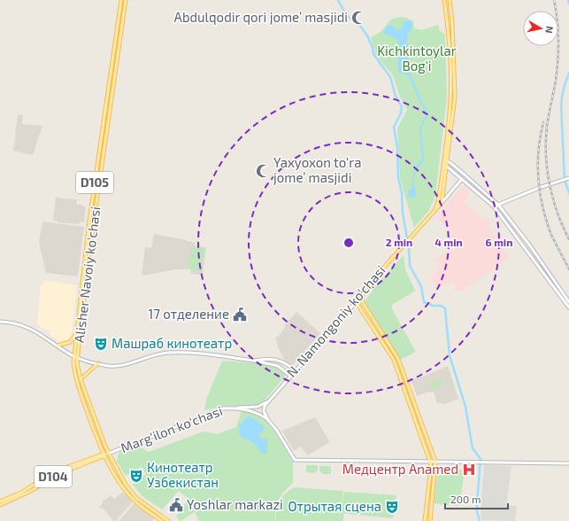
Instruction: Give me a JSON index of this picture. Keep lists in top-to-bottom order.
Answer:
{
  "streets": {
    "main road": [
      "D105",
      "Alisher Navoiy ko'chasi",
      "N. Namongoniy ko'chasi",
      "Marg'ilon ko'chasi",
      "D104"
    ]
  },
  "crossings": [
    ["D105", "Alisher Navoiy ko'chasi"],
    ["D105", "D104"],
    ["Alisher Navoiy ko'chasi", "Marg'ilon ko'chasi"],
    ["Alisher Navoiy ko'chasi", "D104"],
    ["Marg'ilon ko'chasi", "D104"]
  ],
  "parks": ["Kichkintoylar Bog'i"],
  "places": {
    "mosque": ["Abdulqodir qori jome’ masjidi", "Yaxyoxon to‘ra jome’ masjidi"],
    "public building": ["17 отделение", "Yoshlar markazi"],
    "theatre": ["Машраб кинотеатр", "Кинотеатр Узбекистан", "Отрытая сцена"],
    "hospital": ["Медцентр Anamed"]
  },
  "scale_bar": "200 m",
  "north": "right",
  "rings": ["2 min", "4 min", "6 min"]
}
